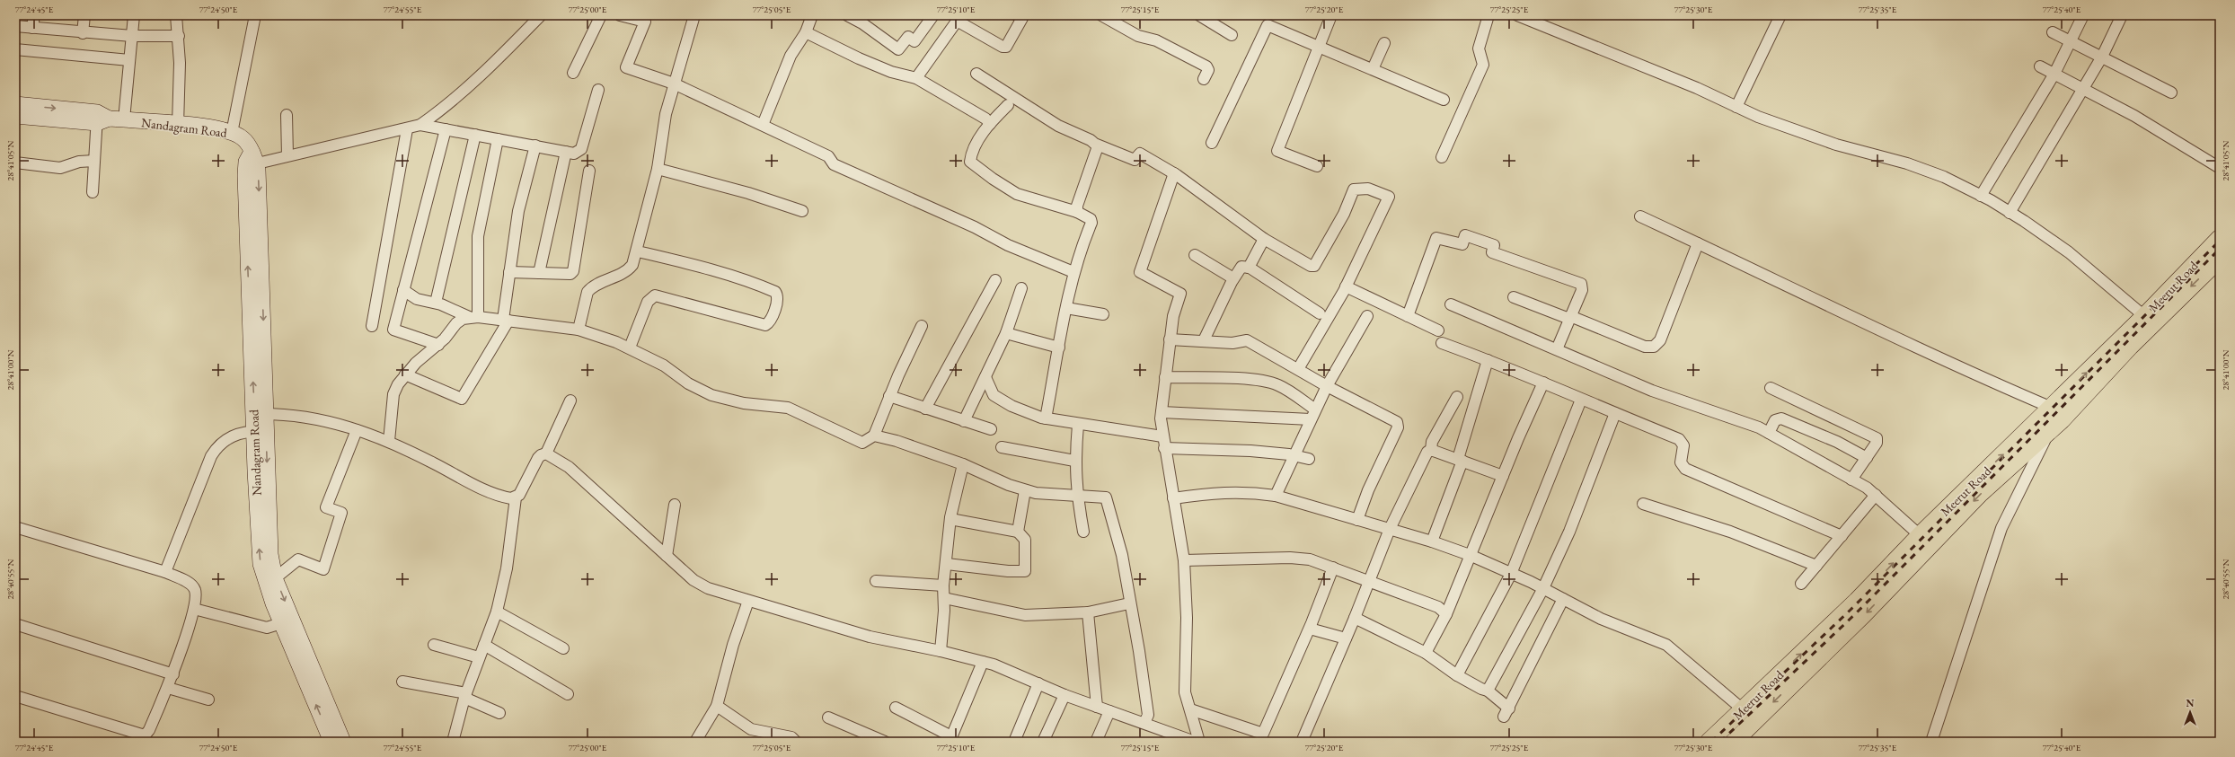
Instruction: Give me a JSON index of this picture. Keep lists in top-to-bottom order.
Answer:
{
  "streets": {
    "main road": ["Meerut Road"],
    "street": ["Nandagram Road"]
  },
  "north": "top",
  "coordinates": [
    "77°24'45\"E",
    "77°24'50\"E",
    "77°24'55\"E",
    "77°25'00\"E",
    "77°25'05\"E",
    "77°25'10\"E",
    "77°25'15\"E",
    "77°25'20\"E",
    "77°25'25\"E",
    "77°25'30\"E",
    "77°25'35\"E",
    "77°25'40\"E",
    "28°41'05\"N",
    "28°41'00\"N",
    "28°40'55\"N"
  ]
}
